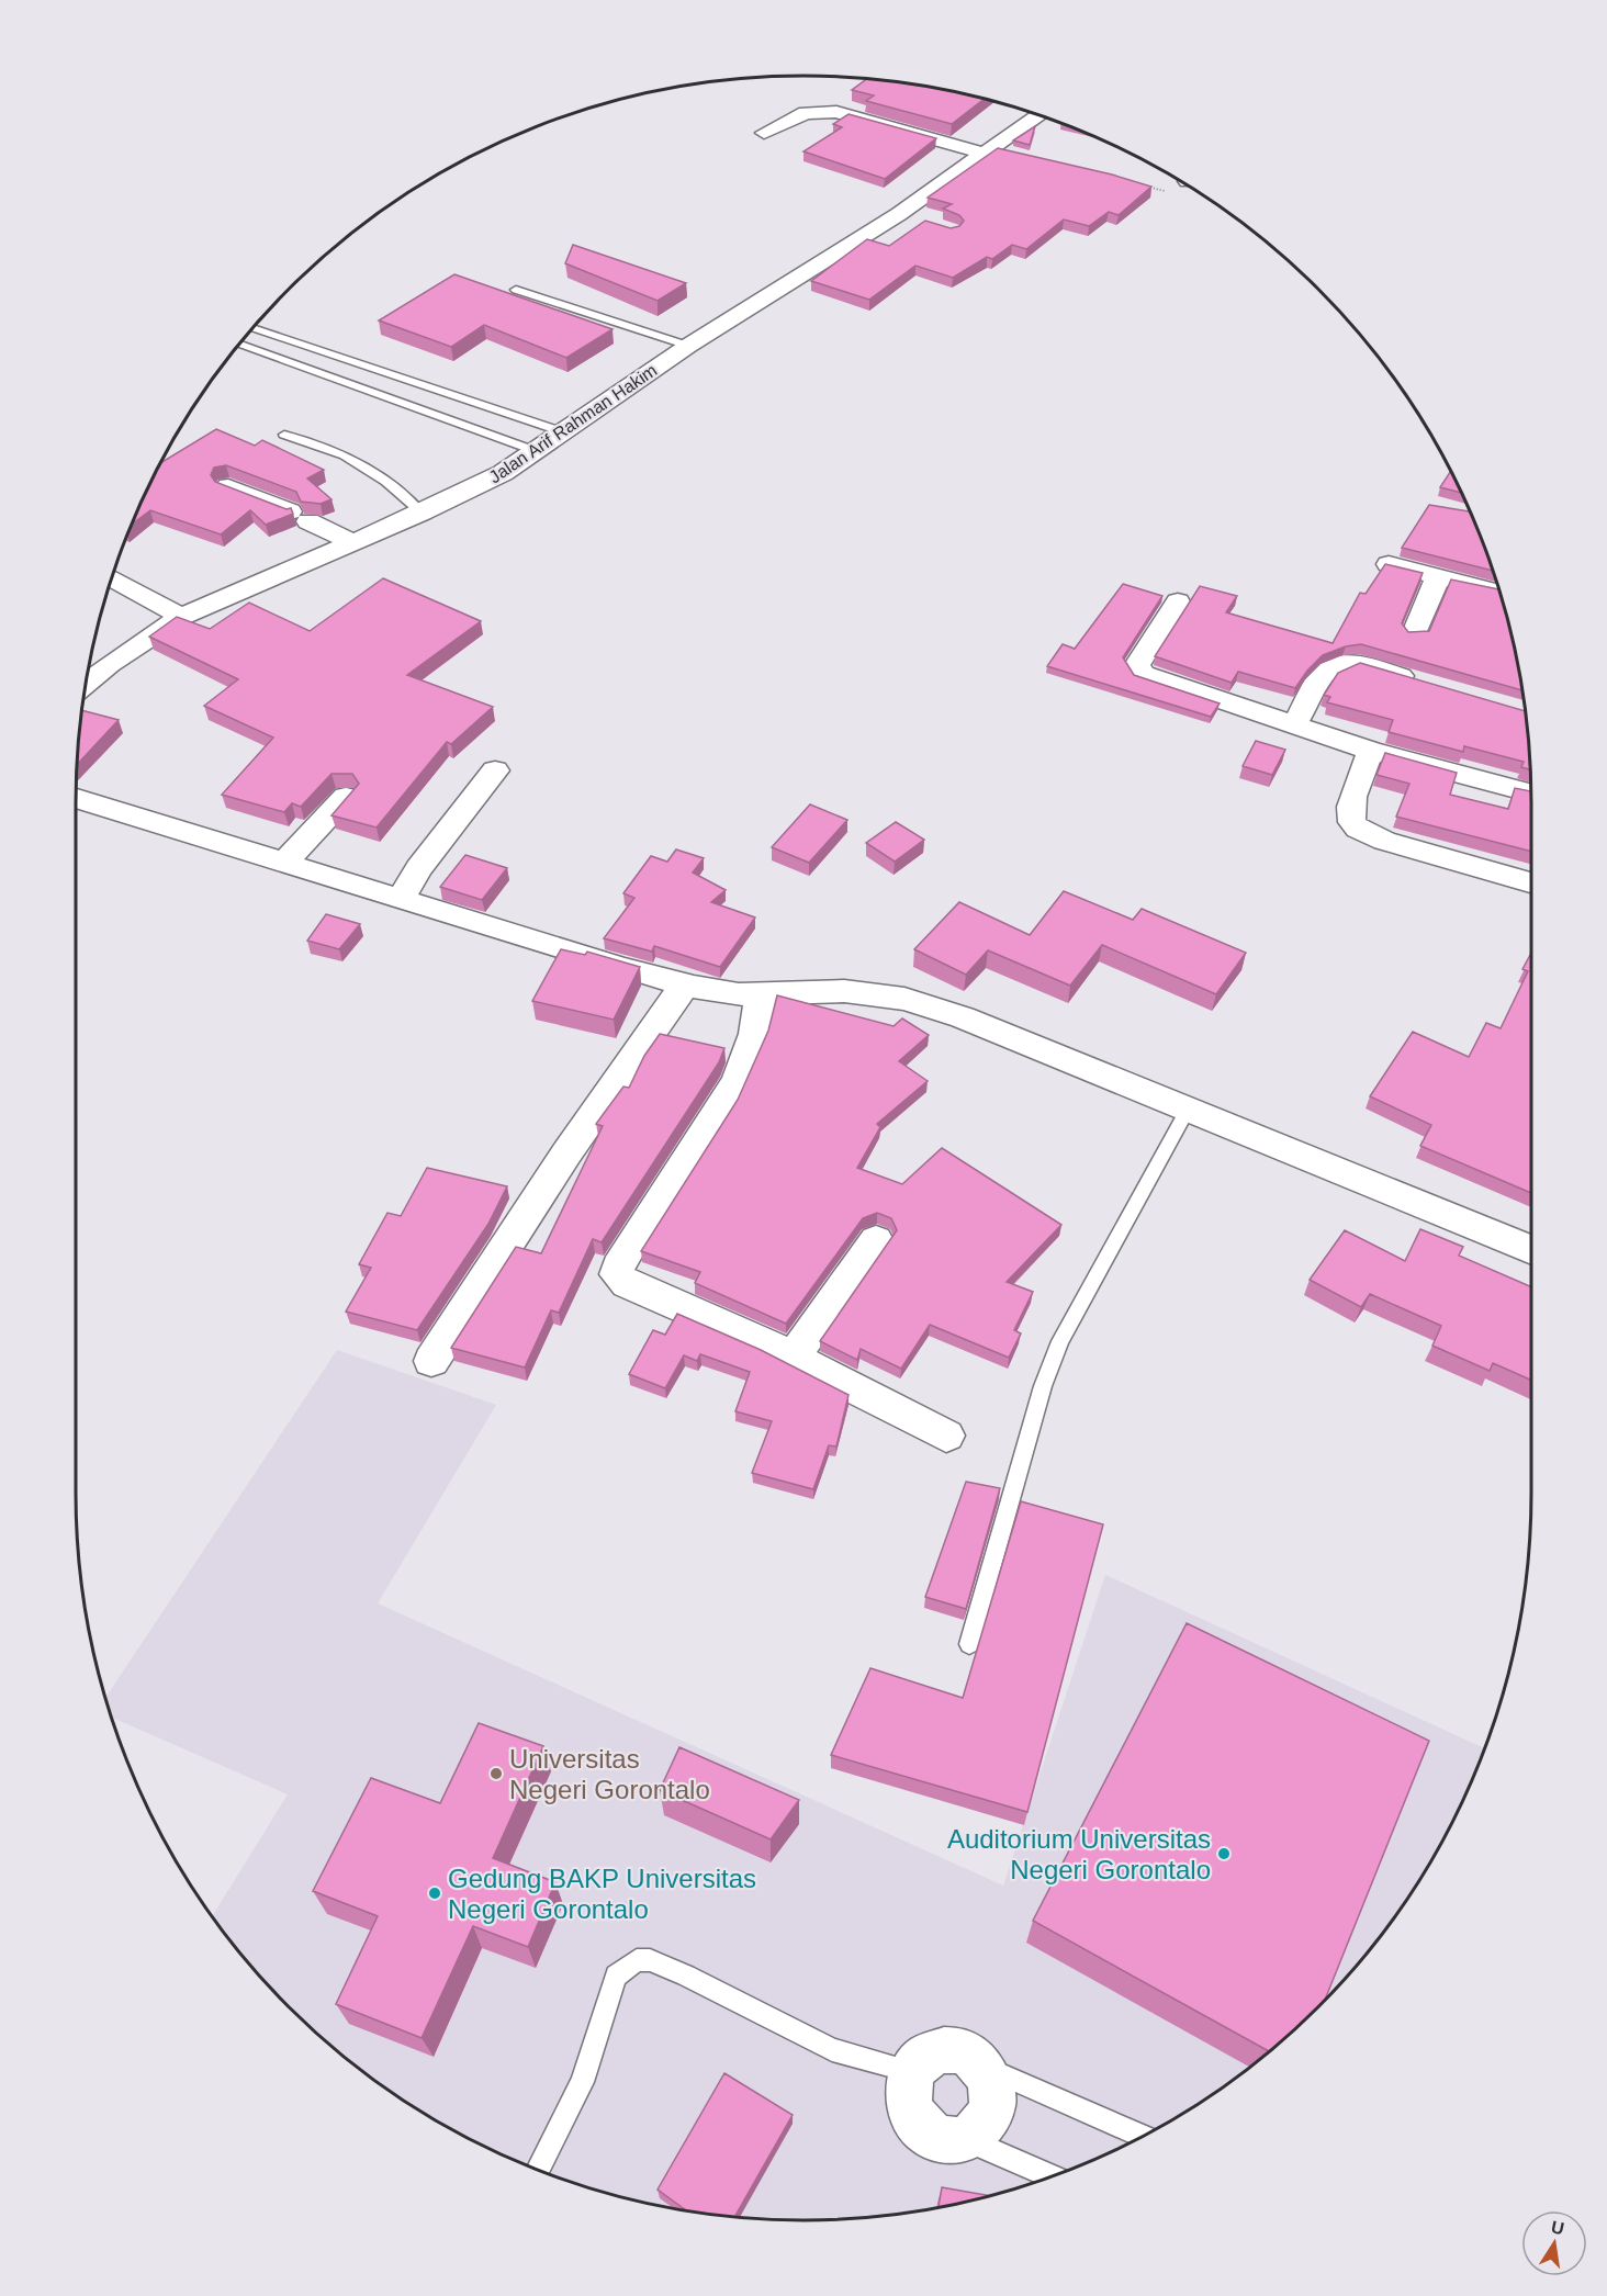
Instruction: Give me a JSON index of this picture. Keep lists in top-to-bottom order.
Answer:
{
  "streets": {
    "street": ["Jalan Arif Rahman Hakim"]
  },
  "places": ["Universitas Negeri Gorontalo", "Auditorium Universitas Negeri Gorontalo", "Gedung BAKP Universitas Negeri Gorontalo"],
  "north": "top"
}
